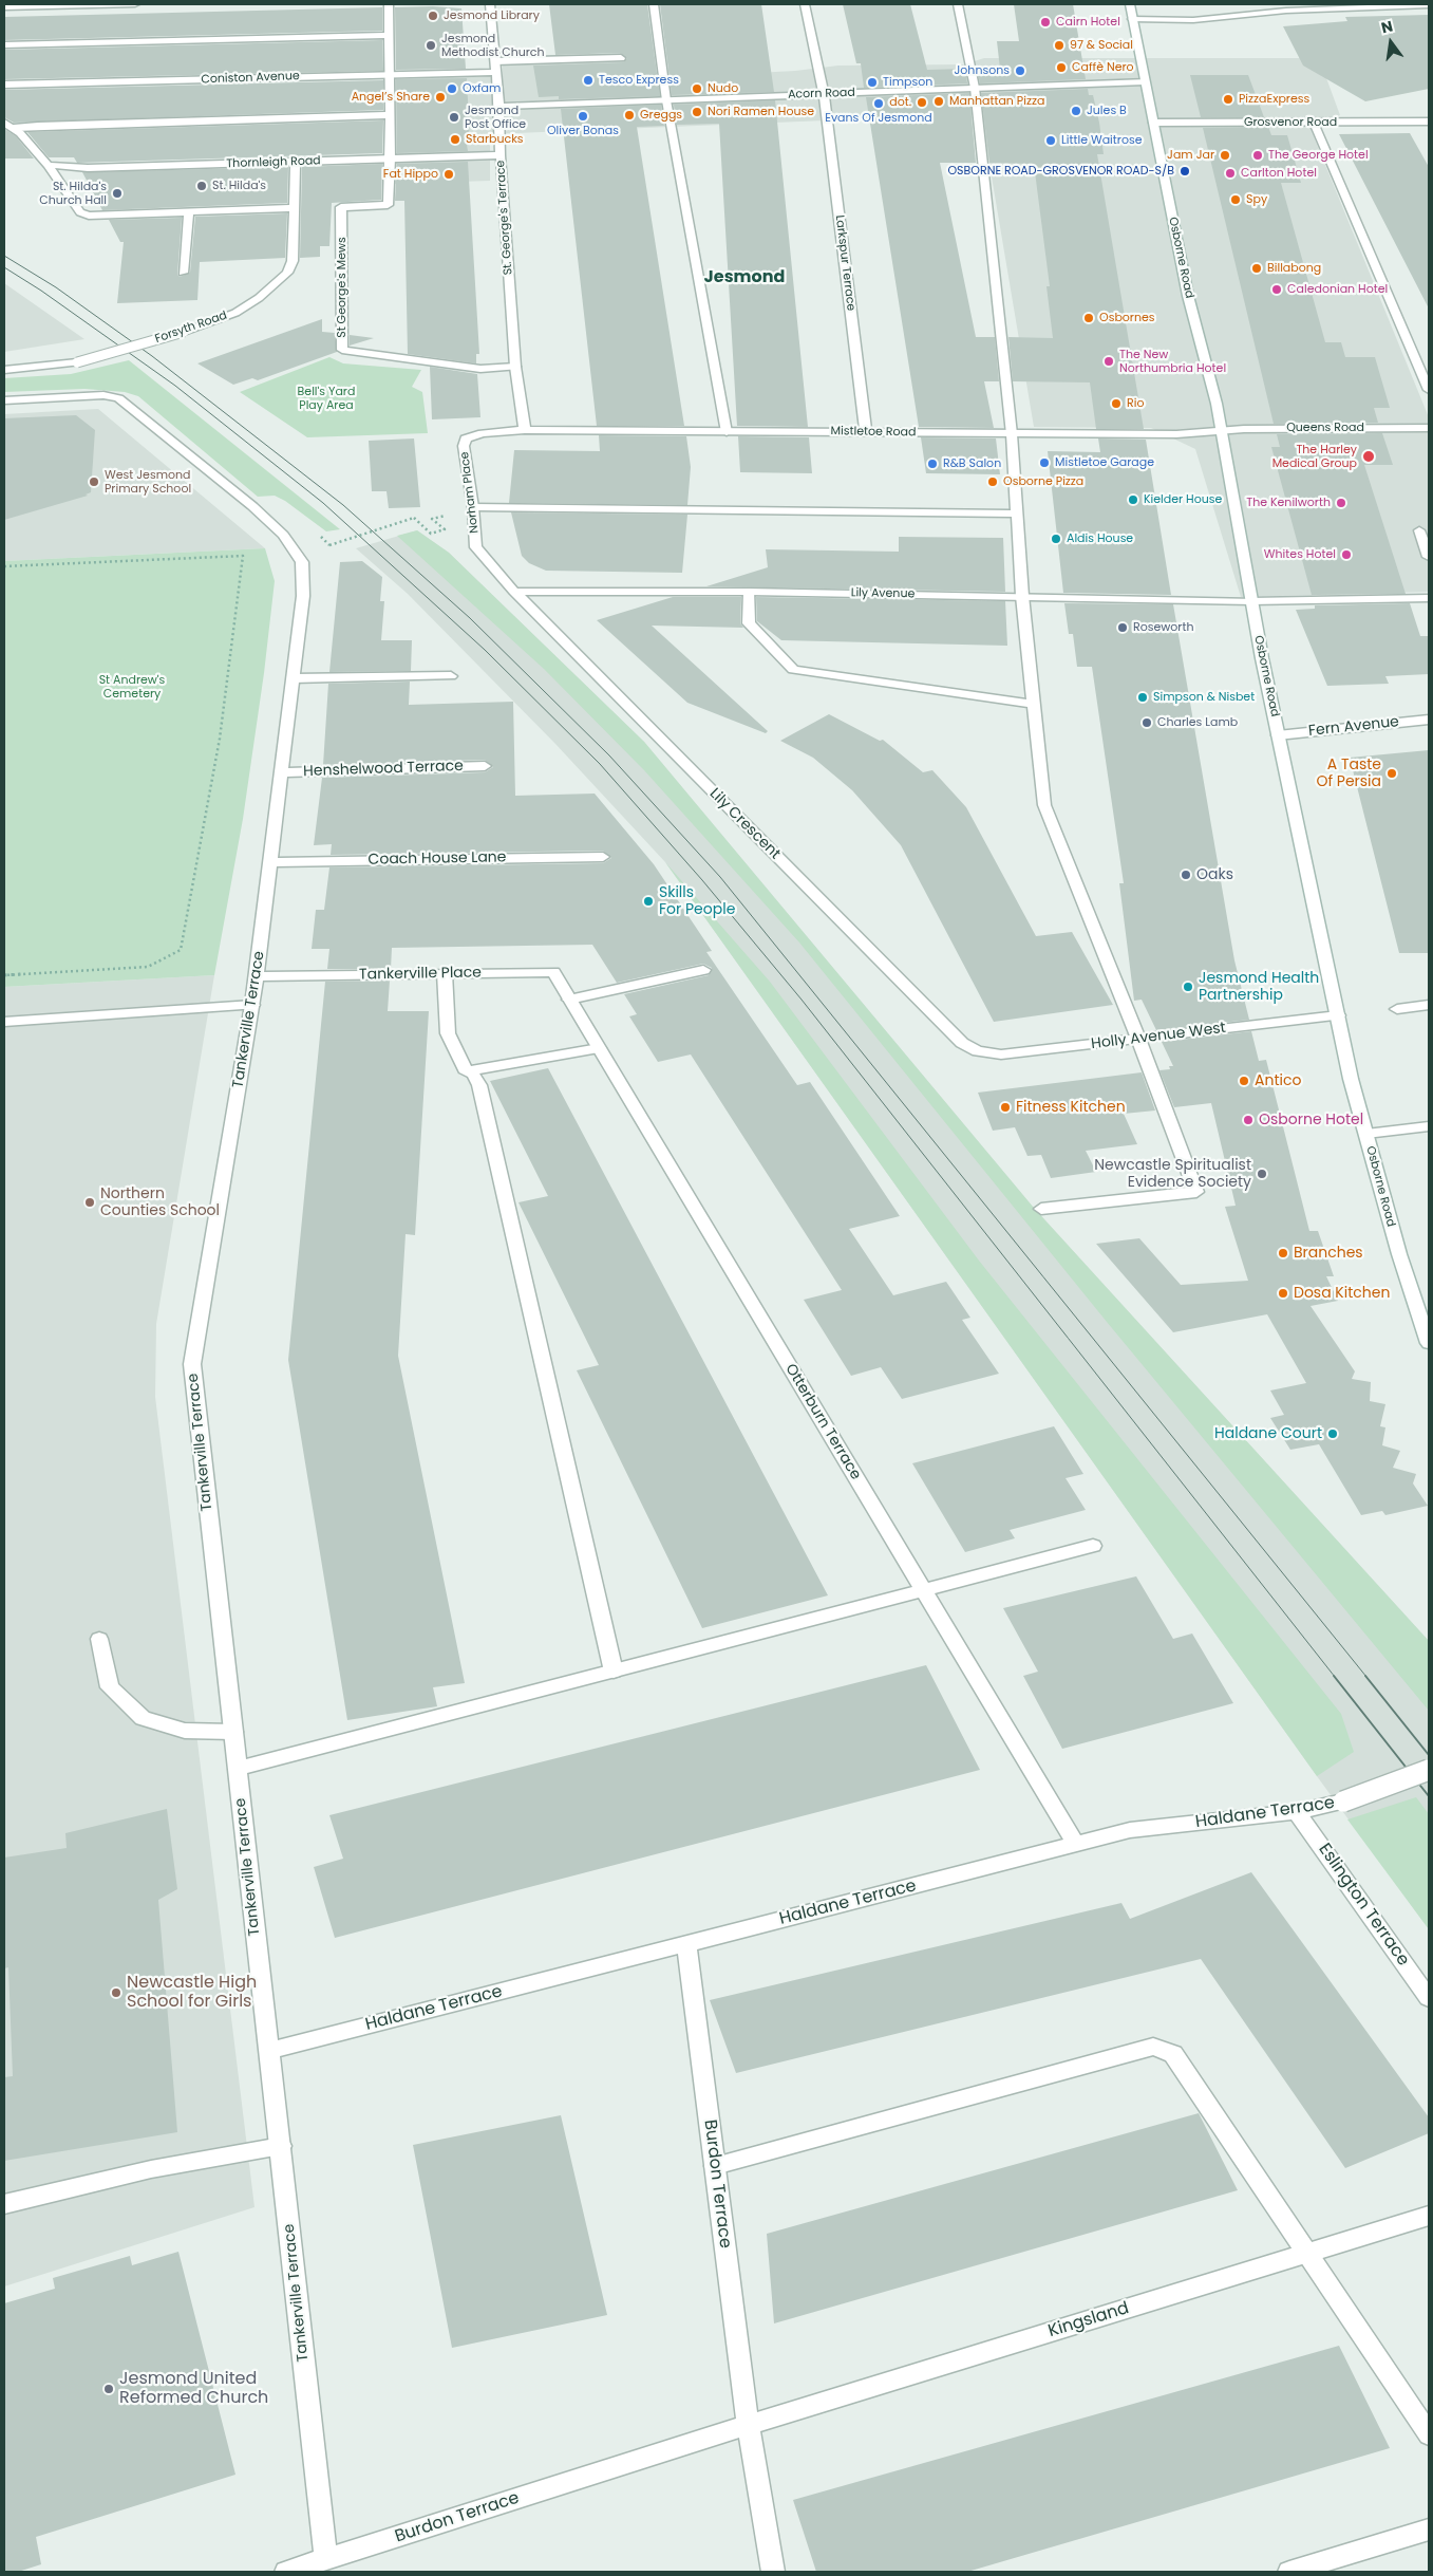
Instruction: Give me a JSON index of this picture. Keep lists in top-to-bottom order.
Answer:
{
  "streets": {
    "street": [
      "Coniston Avenue",
      "Acorn Road",
      "Grosvenor Road",
      "Thornleigh Road",
      "St. George's Terrace",
      "Osborne Road",
      "Larkspur Terrace",
      "St George's Mews",
      "Forsyth Road",
      "Queens Road",
      "Mistletoe Road",
      "Norham Place",
      "Lily Avenue",
      "Fern Avenue",
      "Henshelwood Terrace",
      "Lily Crescent",
      "Coach House Lane",
      "Tankerville Place",
      "Tankerville Terrace",
      "Holly Avenue West",
      "Otterburn Terrace",
      "Haldane Terrace",
      "Eslington Terrace",
      "Burdon Terrace",
      "Kingsland"
    ]
  },
  "crossings": [
    ["Coniston Avenue", "St. George's Terrace"],
    ["Acorn Road", "St. George's Terrace"],
    ["Acorn Road", "Osborne Road"],
    ["Acorn Road", "Larkspur Terrace"],
    ["Grosvenor Road", "Osborne Road"],
    ["Thornleigh Road", "St. George's Terrace"],
    ["Thornleigh Road", "St George's Mews"],
    ["Thornleigh Road", "Forsyth Road"],
    ["St. George's Terrace", "St George's Mews"],
    ["St. George's Terrace", "Mistletoe Road"],
    ["St. George's Terrace", "Norham Place"],
    ["Osborne Road", "Queens Road"],
    ["Osborne Road", "Mistletoe Road"],
    ["Osborne Road", "Lily Avenue"],
    ["Osborne Road", "Fern Avenue"],
    ["Osborne Road", "Holly Avenue West"],
    ["Larkspur Terrace", "Mistletoe Road"],
    ["Queens Road", "Mistletoe Road"],
    ["Mistletoe Road", "Norham Place"],
    ["Norham Place", "Lily Avenue"],
    ["Norham Place", "Lily Crescent"],
    ["Lily Avenue", "Lily Crescent"],
    ["Henshelwood Terrace", "Tankerville Terrace"],
    ["Lily Crescent", "Holly Avenue West"],
    ["Coach House Lane", "Tankerville Terrace"],
    ["Tankerville Place", "Tankerville Terrace"],
    ["Tankerville Place", "Otterburn Terrace"],
    ["Tankerville Terrace", "Haldane Terrace"],
    ["Tankerville Terrace", "Burdon Terrace"],
    ["Otterburn Terrace", "Haldane Terrace"],
    ["Haldane Terrace", "Eslington Terrace"],
    ["Haldane Terrace", "Burdon Terrace"],
    ["Burdon Terrace", "Kingsland"]
  ],
  "districts": ["Jesmond"],
  "parks": ["Bell's Yard Play Area", "St Andrew's Cemetery"],
  "places": [
    "Jesmond Library",
    "Cairn Hotel",
    "Jesmond Methodist Church",
    "97 & Social",
    "Caffè Nero",
    "Johnsons",
    "Tesco Express",
    "Timpson",
    "Oxfam",
    "Nudo",
    "Angel’s Share",
    "PizzaExpress",
    "Manhattan Pizza",
    "dot.",
    "Evans Of Jesmond",
    "Jules B",
    "Nori Ramen House",
    "Greggs",
    "Oliver Bonas",
    "Jesmond Post Office",
    "Starbucks",
    "Little Waitrose",
    "Jam Jar",
    "The George Hotel",
    "OSBORNE ROAD-GROSVENOR ROAD-S/B",
    "Carlton Hotel",
    "Fat Hippo",
    "St. Hilda's",
    "St. Hilda's Church Hall",
    "Spy",
    "Billabong",
    "Caledonian Hotel",
    "Osbornes",
    "The New Northumbria Hotel",
    "Rio",
    "The Harley Medical Group",
    "Mistletoe Garage",
    "R&B Salon",
    "West Jesmond Primary School",
    "Osborne Pizza",
    "Kielder House",
    "The Kenilworth",
    "Aldis House",
    "Whites Hotel",
    "Roseworth",
    "Simpson & Nisbet",
    "Charles Lamb",
    "A Taste Of Persia",
    "Oaks",
    "Skills For People",
    "Jesmond Health Partnership",
    "Antico",
    "Fitness Kitchen",
    "Osborne Hotel",
    "Newcastle Spiritualist Evidence Society",
    "Northern Counties School",
    "Branches",
    "Dosa Kitchen",
    "Haldane Court",
    "Newcastle High School for Girls",
    "Jesmond United Reformed Church"
  ],
  "north": "top"
}
